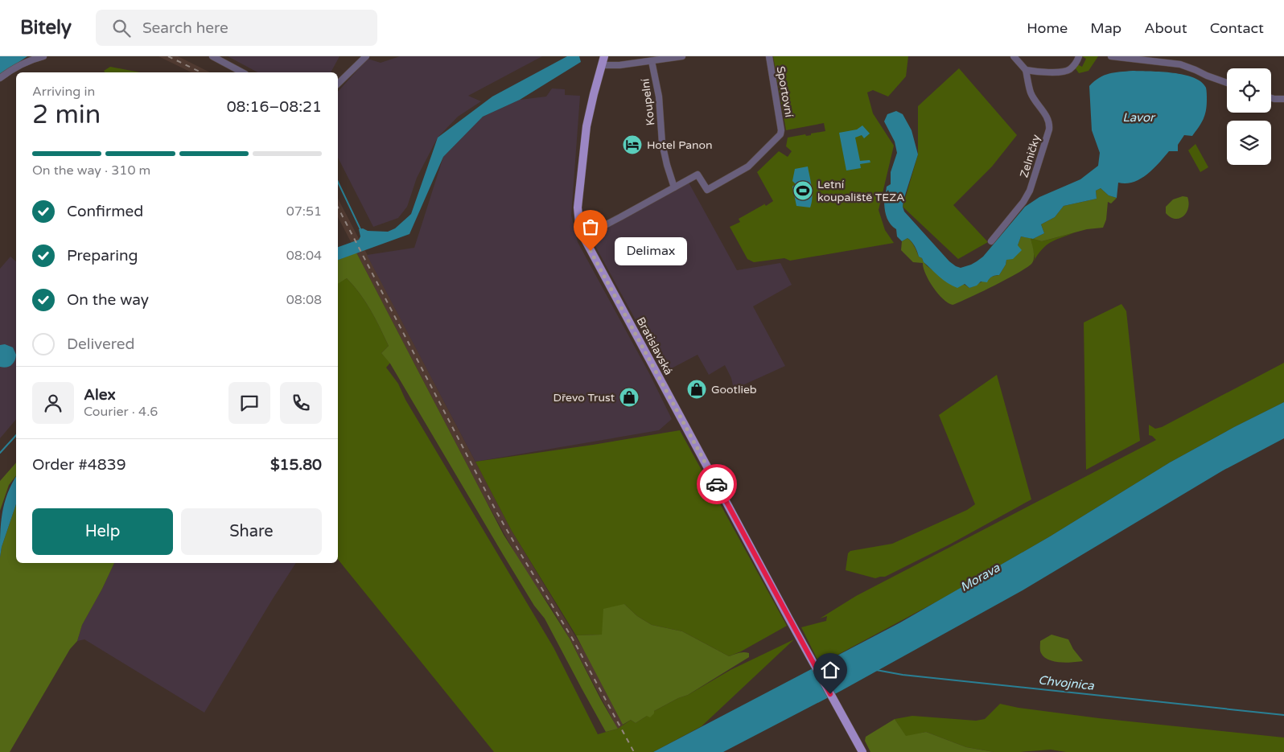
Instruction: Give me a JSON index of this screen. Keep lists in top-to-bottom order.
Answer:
{
  "streets": {
    "main road": ["Bratislavská"],
    "street": ["Sportovní", "Koupelní", "Zelničky"]
  },
  "crossings": [
    ["Sportovní", "Koupelní"]
  ],
  "water": ["Lavor", "Morava", "Chvojnica"],
  "places": {
    "hotel": ["Hotel Panon"],
    "sports": ["Letní koupaliště TEZA"],
    "other": ["Delimax"],
    "shop": ["Gootlieb", "Dřevo Trust"]
  },
  "page": {
    "header": "Bitely",
    "search": "Search here",
    "nav": [
      "Home",
      "Map",
      "About",
      "Contact"
    ],
    "heading": ["2 min", "Arriving in", "08:16–08:21"],
    "panel": [
      "Alex",
      "Courier · 4.6",
      "Order #4839",
      "$15.80"
    ],
    "bar": "On the way · 310 m",
    "list": [
      ["Confirmed", "07:51"],
      ["Preparing", "08:04"],
      ["On the way", "08:08"],
      "Delivered"
    ],
    "bubble": "Delimax",
    "buttons": ["Help", "Share"]
  }
}
